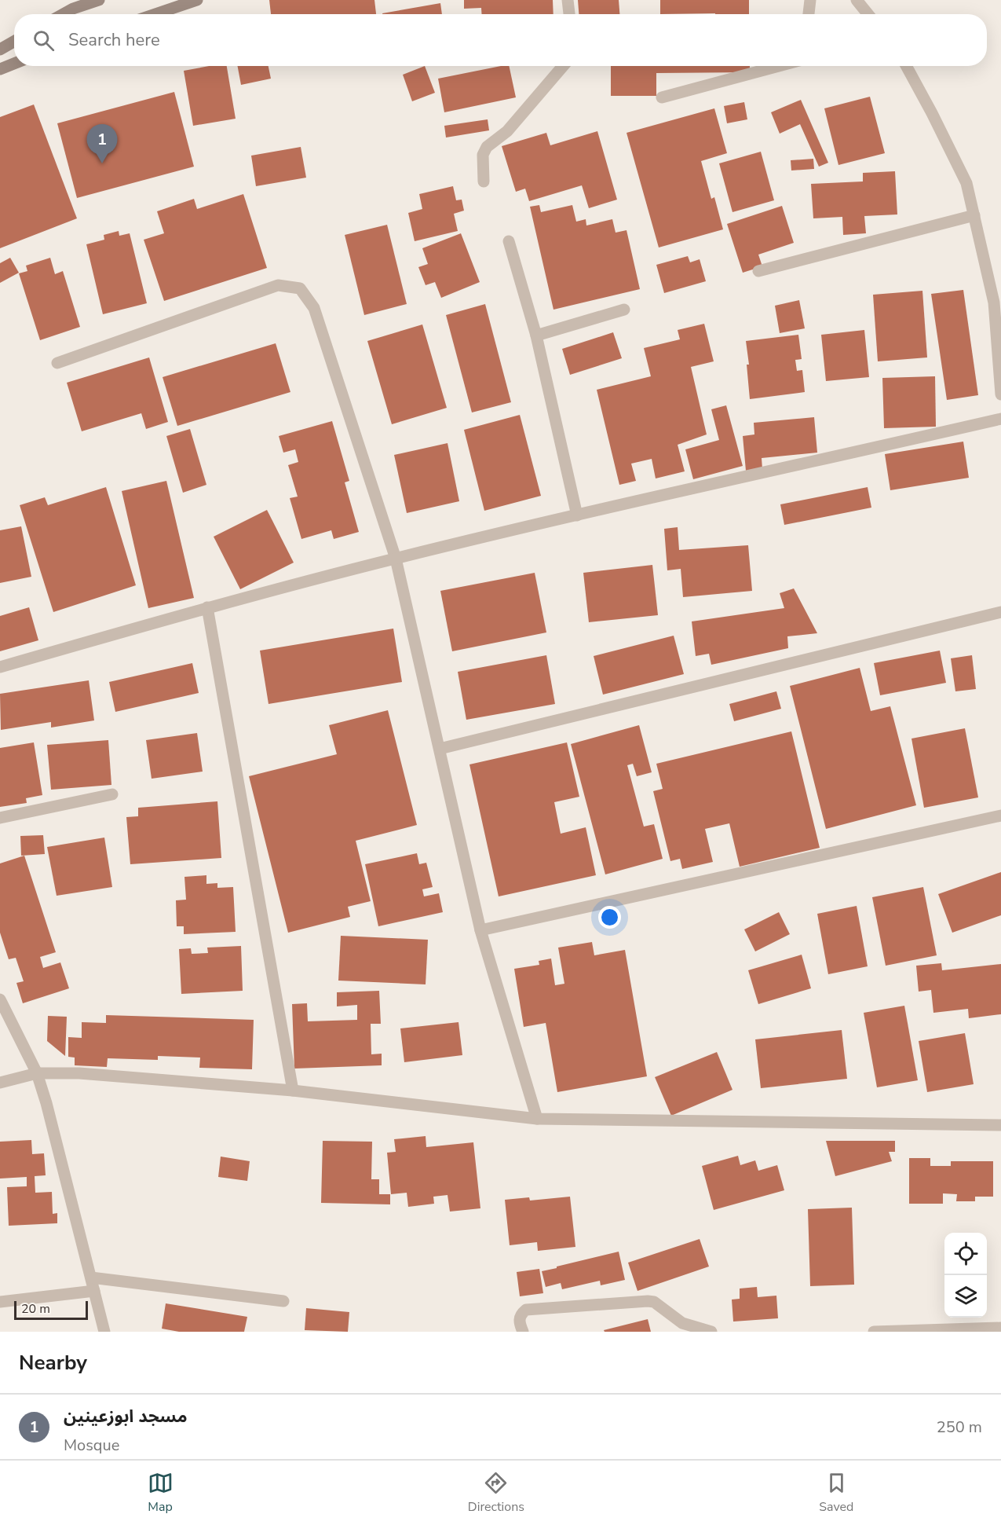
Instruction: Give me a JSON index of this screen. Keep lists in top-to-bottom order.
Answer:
{
  "scale_bar": "20 m",
  "page": {
    "search": "Search here",
    "pins": "1",
    "scale": "20 m",
    "heading": "Nearby",
    "list": [
      {
        "mark": "1",
        "name": "مسجد ابوزعينين",
        "note": "Mosque",
        "value": "250 m"
      }
    ],
    "nav": ["Map", "Directions", "Saved"]
  }
}
